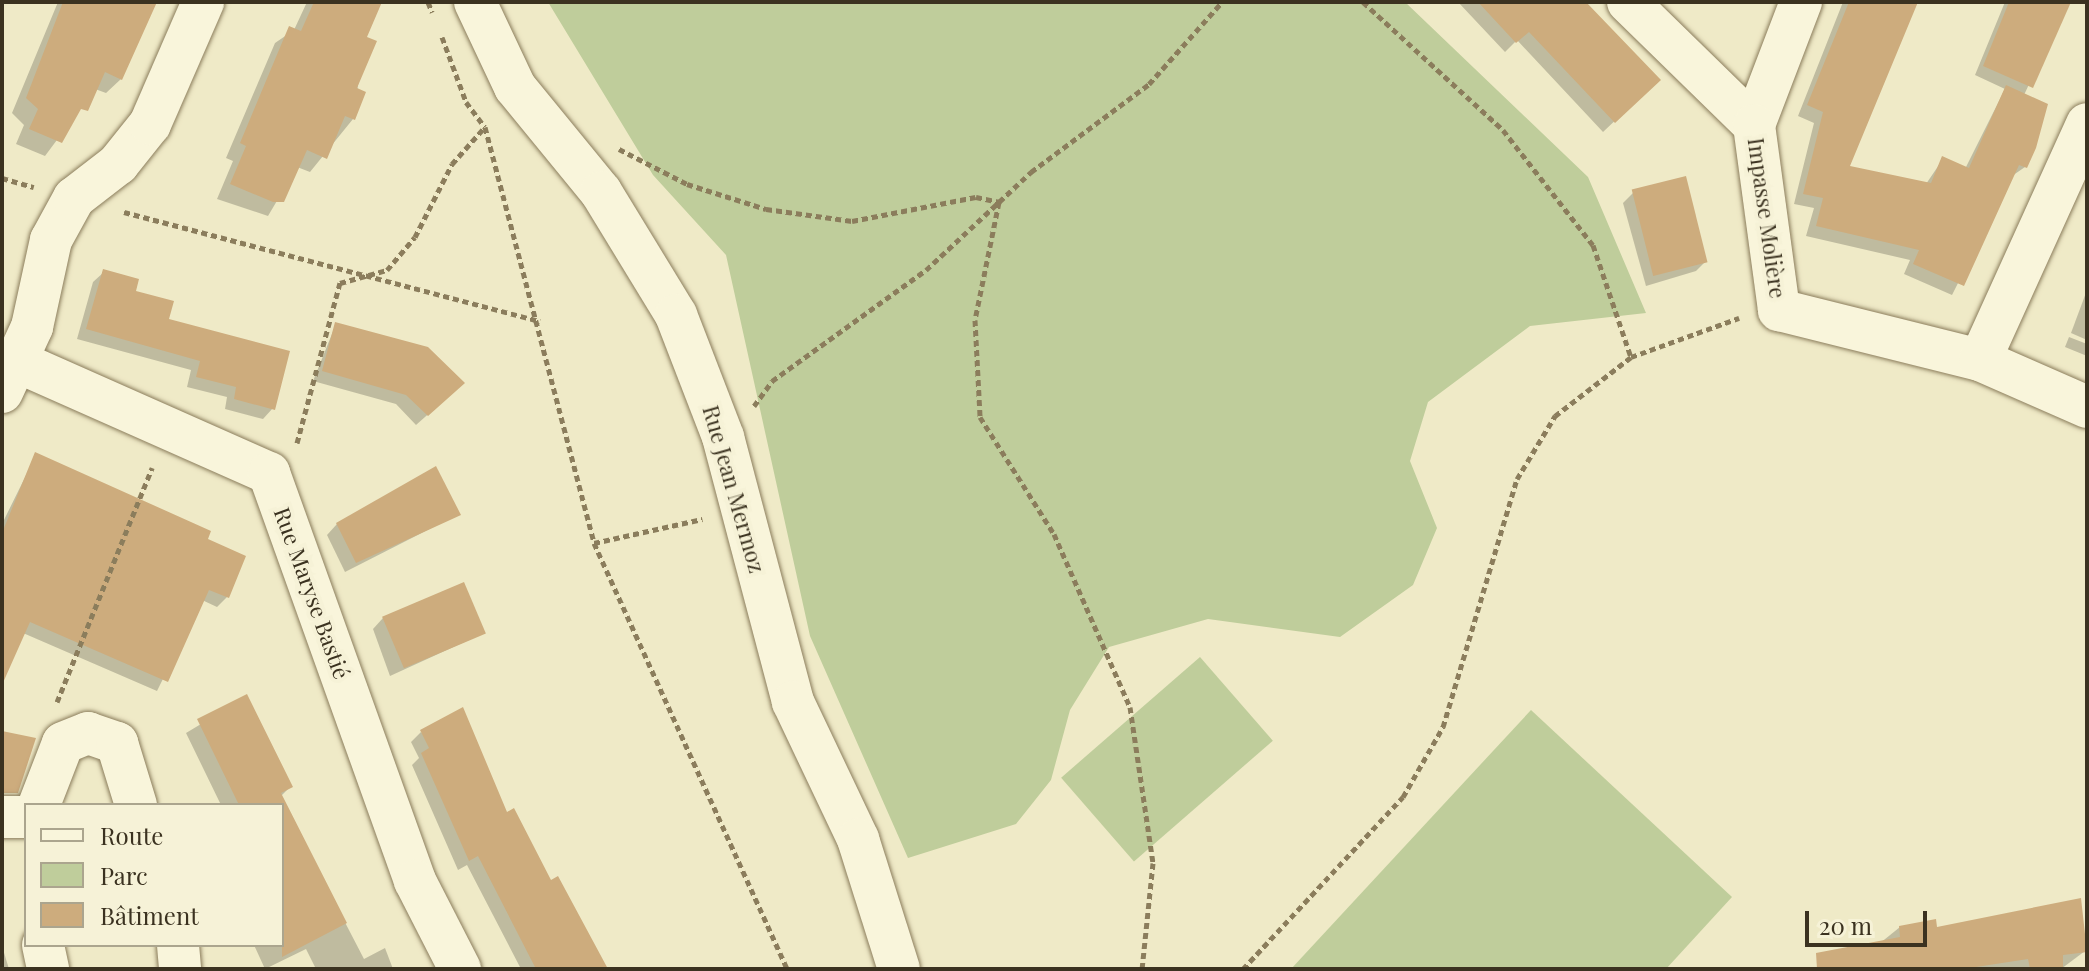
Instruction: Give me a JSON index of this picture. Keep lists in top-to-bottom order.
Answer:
{
  "streets": {
    "street": ["Impasse Molière", "Rue Jean Mermoz", "Rue Maryse Bastié"]
  },
  "legend": ["Route", "Parc", "Bâtiment"],
  "scale_bar": "20 m"
}
